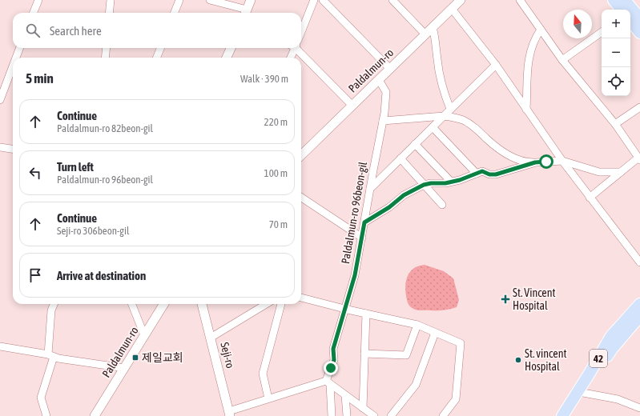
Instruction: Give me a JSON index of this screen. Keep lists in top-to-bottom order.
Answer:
{
  "streets": {
    "main road": ["42"],
    "street": ["Paldalmun-ro", "Paldalmun-ro 96beon-gil", "Seji-ro"]
  },
  "crossings": [
    ["Paldalmun-ro", "Paldalmun-ro 96beon-gil"]
  ],
  "places": {
    "health": ["St. Vincent Hospital"],
    "transit": ["제일교회"],
    "other": ["St. vincent Hospital"]
  },
  "north": "top",
  "page": {
    "map_buttons": ["+", "−"],
    "search": "Search here",
    "heading": ["5 min", "Walk · 390 m"],
    "list": [
      ["Continue", "Paldalmun-ro 82beon-gil", "220 m"],
      ["Turn left", "Paldalmun-ro 96beon-gil", "100 m"],
      ["Continue", "Seji-ro 306beon-gil", "70 m"],
      "Arrive at destination"
    ]
  }
}
